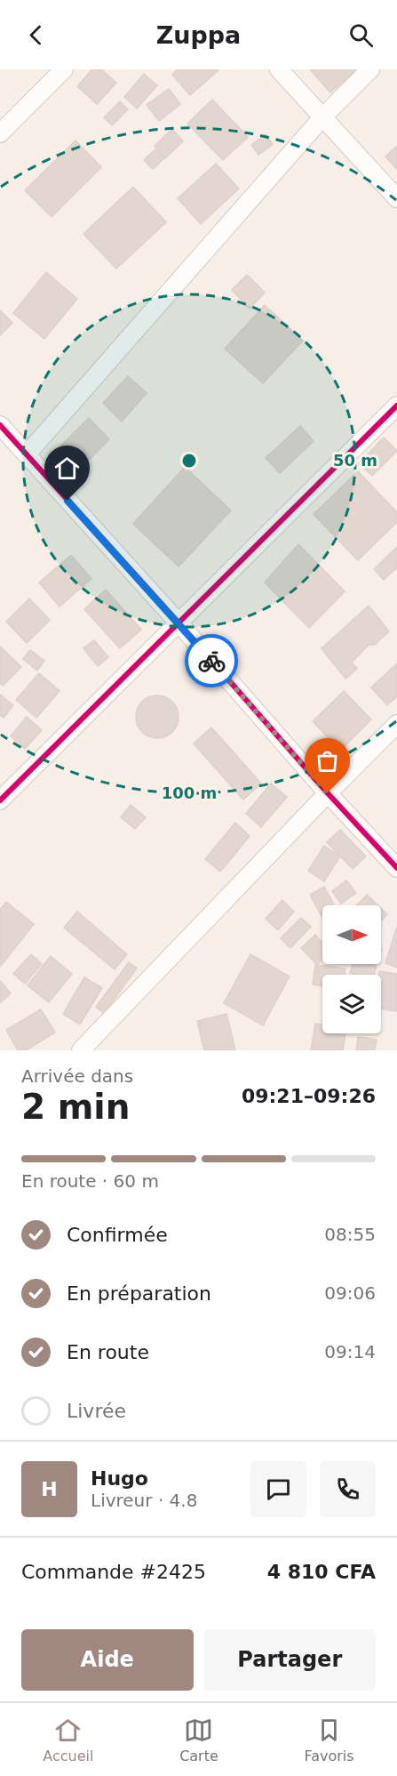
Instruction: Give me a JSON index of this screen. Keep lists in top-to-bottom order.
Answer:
{
  "north": "right",
  "page": {
    "header": "Zuppa",
    "heading": ["2 min", "Arrivée dans", "09:21–09:26"],
    "panel": [
      "Hugo",
      "Livreur · 4.8",
      "Commande #2425",
      "4 810 CFA"
    ],
    "bar": "En route · 60 m",
    "list": [
      ["Confirmée", "08:55"],
      ["En préparation", "09:06"],
      ["En route", "09:14"],
      "Livrée"
    ],
    "round": "H",
    "buttons": ["Aide", "Partager"],
    "tabs": ["Accueil", "Carte", "Favoris"]
  },
  "rings": ["50 m", "100 m"]
}
